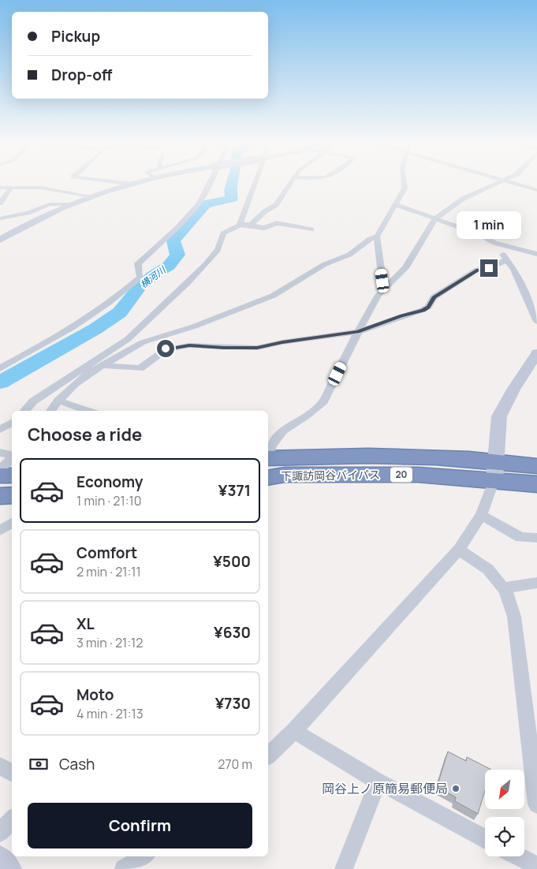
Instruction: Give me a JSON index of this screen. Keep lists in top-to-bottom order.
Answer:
{
  "streets": {
    "highway": ["20", "下諏訪岡谷バイパス"]
  },
  "water": ["横河川"],
  "places": ["岡谷上ノ原簡易郵便局"],
  "north": "bottom left",
  "page": {
    "banner": ["Pickup", "Drop-off"],
    "bubble": "1 min",
    "heading": "Choose a ride",
    "list": [
      {
        "name": "Economy",
        "note": "1 min · 21:10",
        "value": "¥371"
      },
      {
        "name": "Comfort",
        "note": "2 min · 21:11",
        "value": "¥500"
      },
      {
        "name": "XL",
        "note": "3 min · 21:12",
        "value": "¥630"
      },
      {
        "name": "Moto",
        "note": "4 min · 21:13",
        "value": "¥730"
      }
    ],
    "pay": ["Cash", "270 m"],
    "buttons": "Confirm"
  }
}
